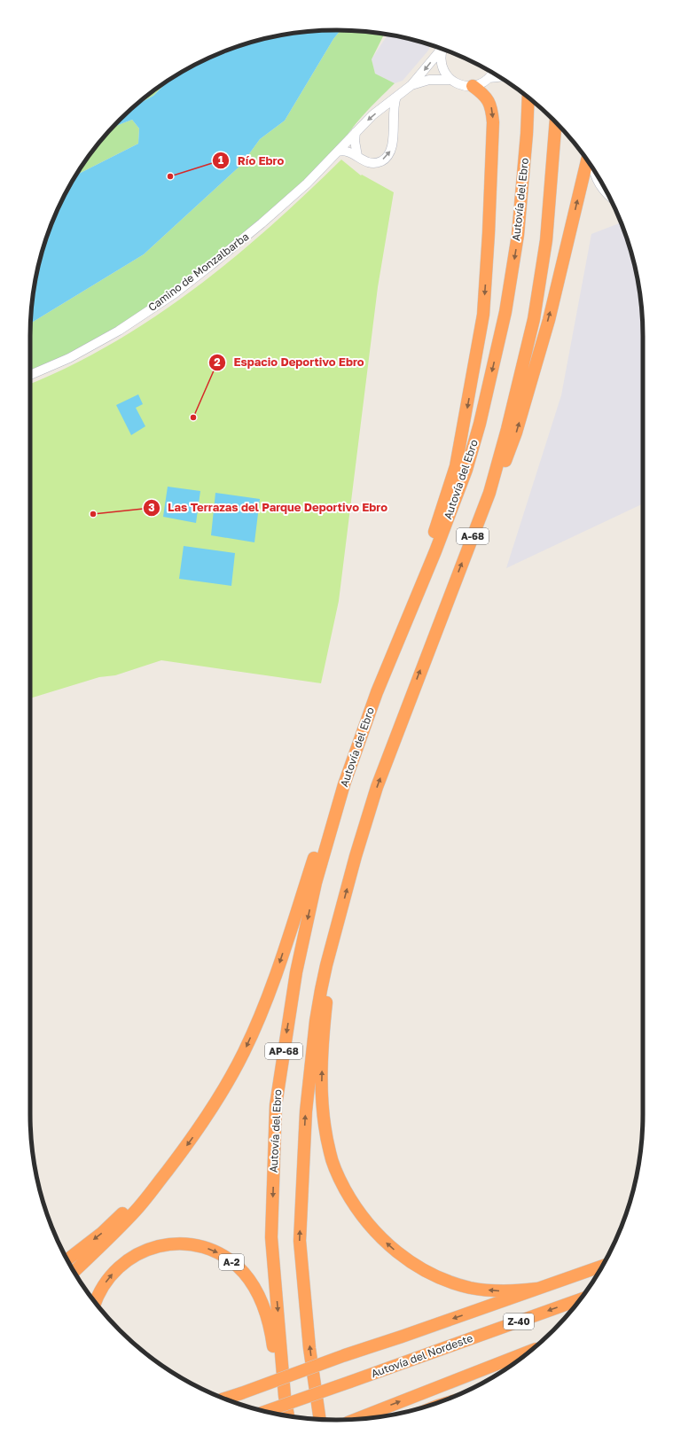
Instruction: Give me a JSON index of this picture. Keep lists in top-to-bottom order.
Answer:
{
  "streets": {
    "highway": [
      "Autovía del Ebro",
      "A-68",
      "AP-68",
      "A-2",
      "Z-40",
      "Autovía del Nordeste"
    ],
    "street": ["Camino de Monzalbarba"]
  },
  "crossings": [
    ["A-68", "AP-68"]
  ],
  "places": ["Río Ebro", "Espacio Deportivo Ebro", "Las Terrazas del Parque Deportivo Ebro"]
}
